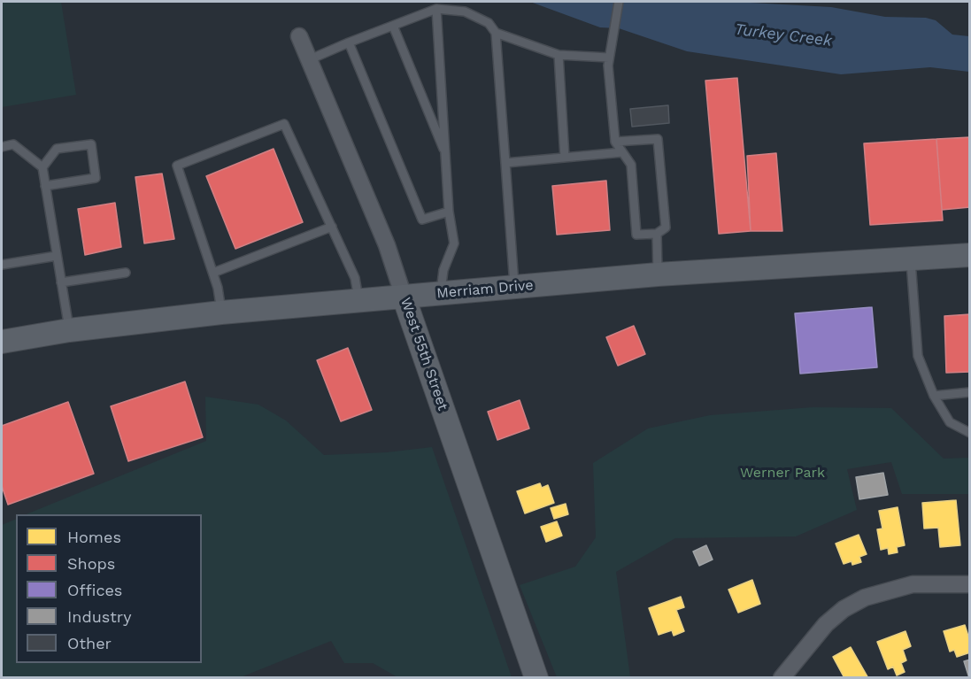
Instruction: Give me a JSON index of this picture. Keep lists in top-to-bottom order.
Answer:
{
  "streets": {
    "main road": ["Merriam Drive", "West 55th Street"]
  },
  "crossings": [
    ["Merriam Drive", "West 55th Street"]
  ],
  "water": ["Turkey Creek"],
  "parks": ["Werner Park"],
  "legend": [
    "Homes",
    "Shops",
    "Offices",
    "Industry",
    "Other"
  ]
}
